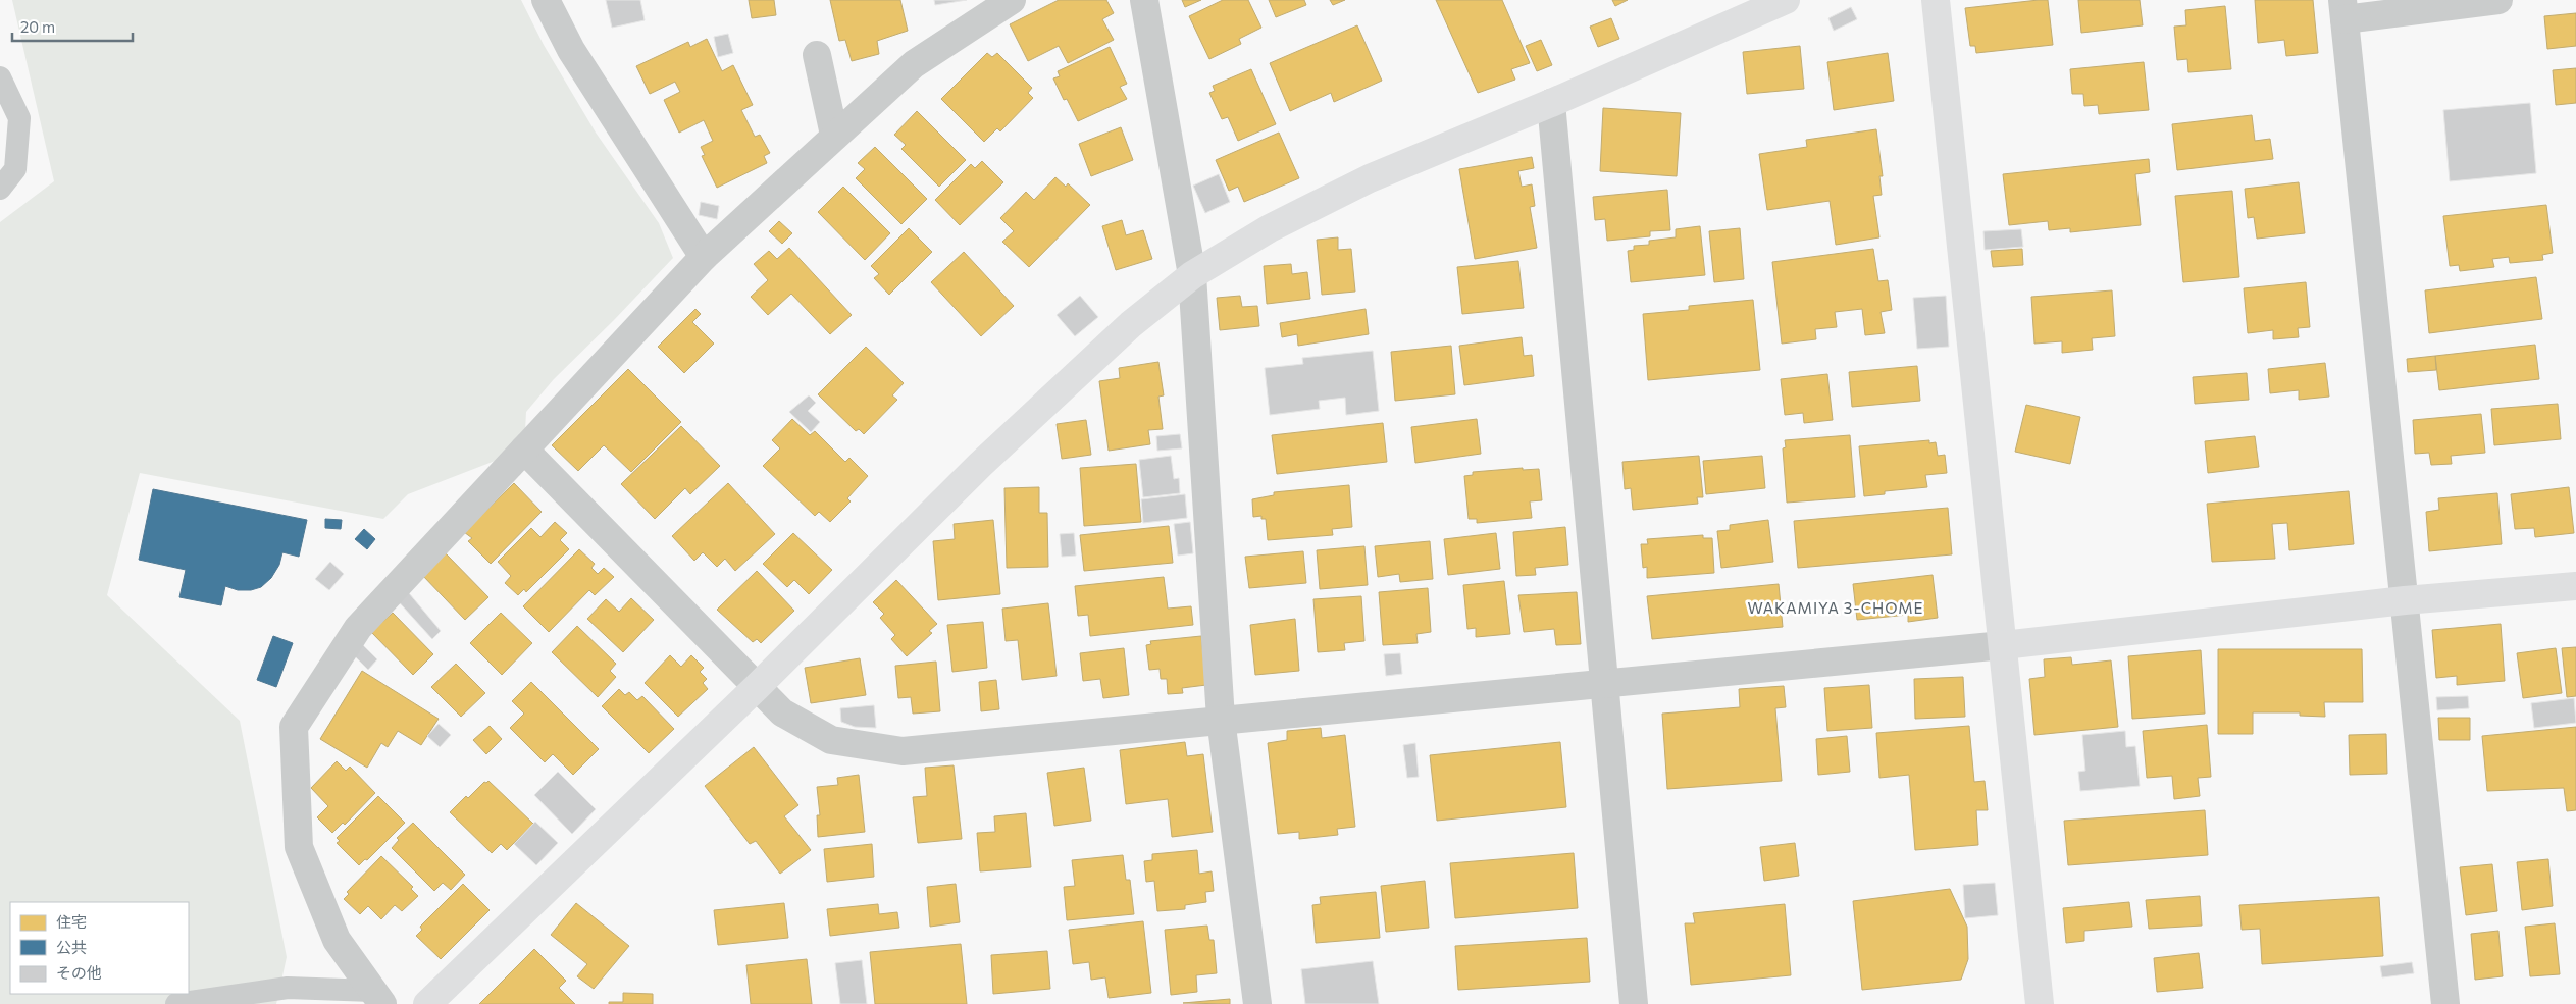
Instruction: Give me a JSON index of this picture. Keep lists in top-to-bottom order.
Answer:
{
  "districts": ["WAKAMIYA 3-CHOME"],
  "legend": ["住宅", "公共", "その他"],
  "scale_bar": "20 m"
}
